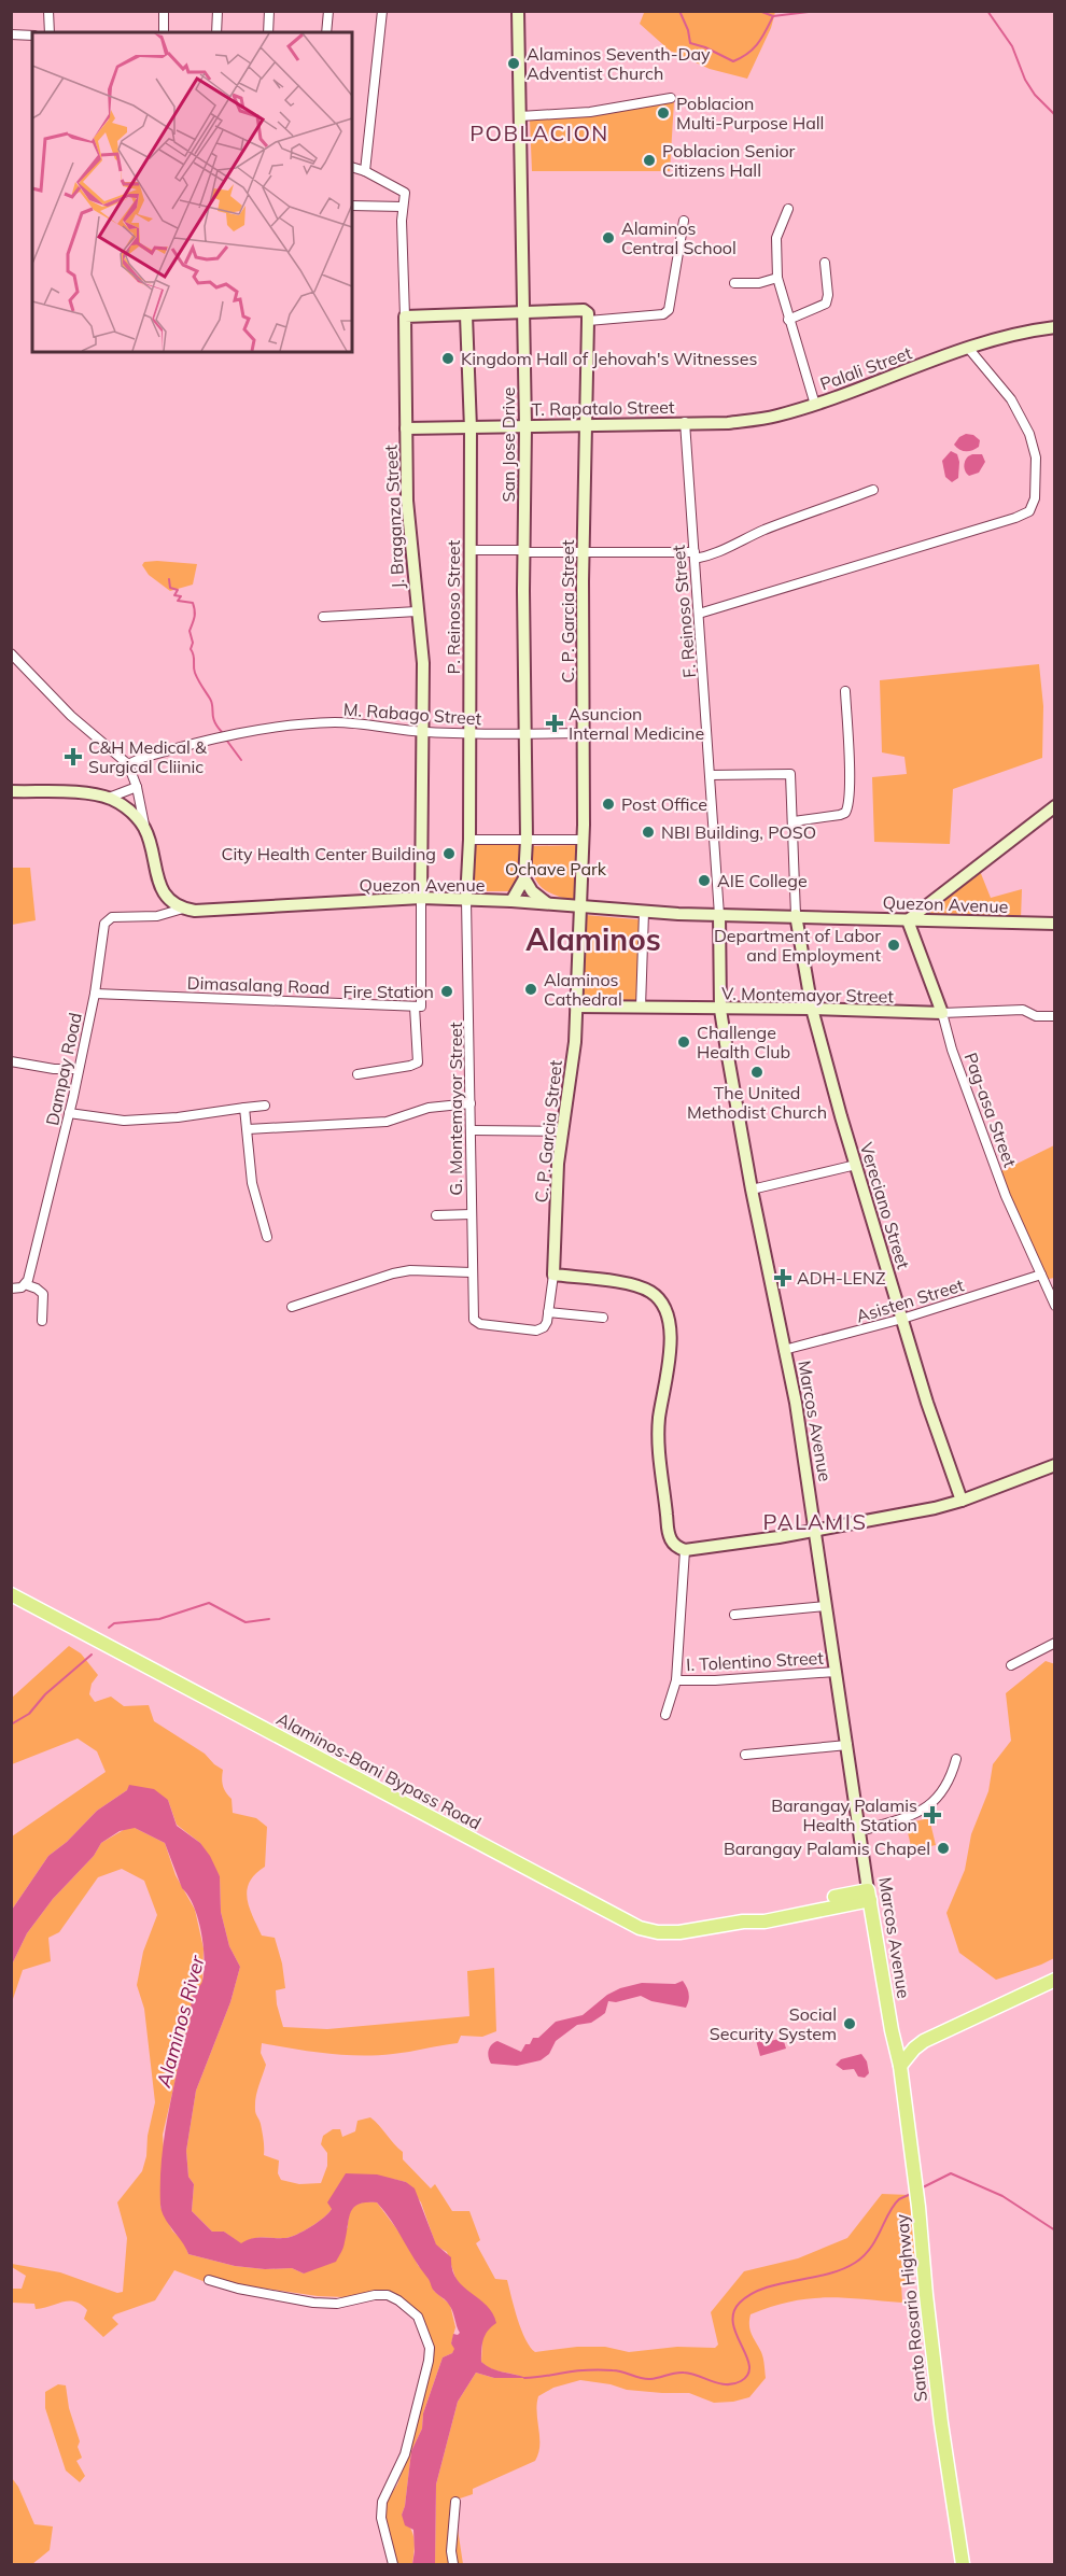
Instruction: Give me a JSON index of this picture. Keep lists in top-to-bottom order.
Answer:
{
  "streets": {
    "main road": ["Marcos Avenue", "Alaminos-Bani Bypass Road", "Santo Rosario Highway"],
    "street": [
      "Palali Street",
      "T. Rapatalo Street",
      "San Jose Drive",
      "J. Braganza Street",
      "P. Reinoso Street",
      "C. P. Garcia Street",
      "F. Reinoso Street",
      "M. Rabago Street",
      "Quezon Avenue",
      "Dimasalang Road",
      "V. Montemayor Street",
      "Dampay Road",
      "G. Montemayor Street",
      "Pag-asa Street",
      "Vereciano Street",
      "Asisten Street",
      "I. Tolentino Street"
    ]
  },
  "crossings": [
    ["Palali Street", "T. Rapatalo Street"],
    ["Palali Street", "F. Reinoso Street"],
    ["T. Rapatalo Street", "San Jose Drive"],
    ["T. Rapatalo Street", "J. Braganza Street"],
    ["T. Rapatalo Street", "P. Reinoso Street"],
    ["T. Rapatalo Street", "C. P. Garcia Street"],
    ["T. Rapatalo Street", "F. Reinoso Street"],
    ["San Jose Drive", "M. Rabago Street"],
    ["San Jose Drive", "Quezon Avenue"],
    ["J. Braganza Street", "M. Rabago Street"],
    ["J. Braganza Street", "Quezon Avenue"],
    ["P. Reinoso Street", "M. Rabago Street"],
    ["P. Reinoso Street", "Quezon Avenue"],
    ["P. Reinoso Street", "G. Montemayor Street"],
    ["C. P. Garcia Street", "M. Rabago Street"],
    ["C. P. Garcia Street", "Quezon Avenue"],
    ["C. P. Garcia Street", "V. Montemayor Street"],
    ["C. P. Garcia Street", "G. Montemayor Street"],
    ["F. Reinoso Street", "Quezon Avenue"],
    ["F. Reinoso Street", "Marcos Avenue"],
    ["Quezon Avenue", "Dampay Road"],
    ["Quezon Avenue", "G. Montemayor Street"],
    ["Quezon Avenue", "Pag-asa Street"],
    ["Quezon Avenue", "Vereciano Street"],
    ["Quezon Avenue", "Marcos Avenue"],
    ["Dimasalang Road", "Dampay Road"],
    ["V. Montemayor Street", "Pag-asa Street"],
    ["V. Montemayor Street", "Vereciano Street"],
    ["V. Montemayor Street", "Marcos Avenue"],
    ["Pag-asa Street", "Asisten Street"],
    ["Vereciano Street", "Asisten Street"],
    ["Asisten Street", "Marcos Avenue"],
    ["Marcos Avenue", "I. Tolentino Street"],
    ["Marcos Avenue", "Alaminos-Bani Bypass Road"],
    ["Marcos Avenue", "Santo Rosario Highway"]
  ],
  "districts": ["POBLACION", "Alaminos", "PALAMIS"],
  "water": ["Alaminos River"],
  "parks": ["Ochave Park"],
  "places": {
    "other": [
      "Alaminos Seventh-Day Adventist Church",
      "Poblacion Multi-Purpose Hall",
      "Poblacion Senior Citizens Hall",
      "Alaminos Central School",
      "Kingdom Hall of Jehovah's Witnesses",
      "Post Office",
      "NBI Building, POSO",
      "City Health Center Building",
      "AIE College",
      "Department of Labor and Employment",
      "Alaminos Cathedral",
      "Fire Station",
      "Challenge Health Club",
      "The United Methodist Church",
      "Barangay Palamis Chapel",
      "Social Security System"
    ],
    "health": [
      "Asuncion Internal Medicine",
      "C&H Medical & Surgical Cliinic",
      "ADH-LENZ",
      "Barangay Palamis Health Station"
    ]
  }
}
